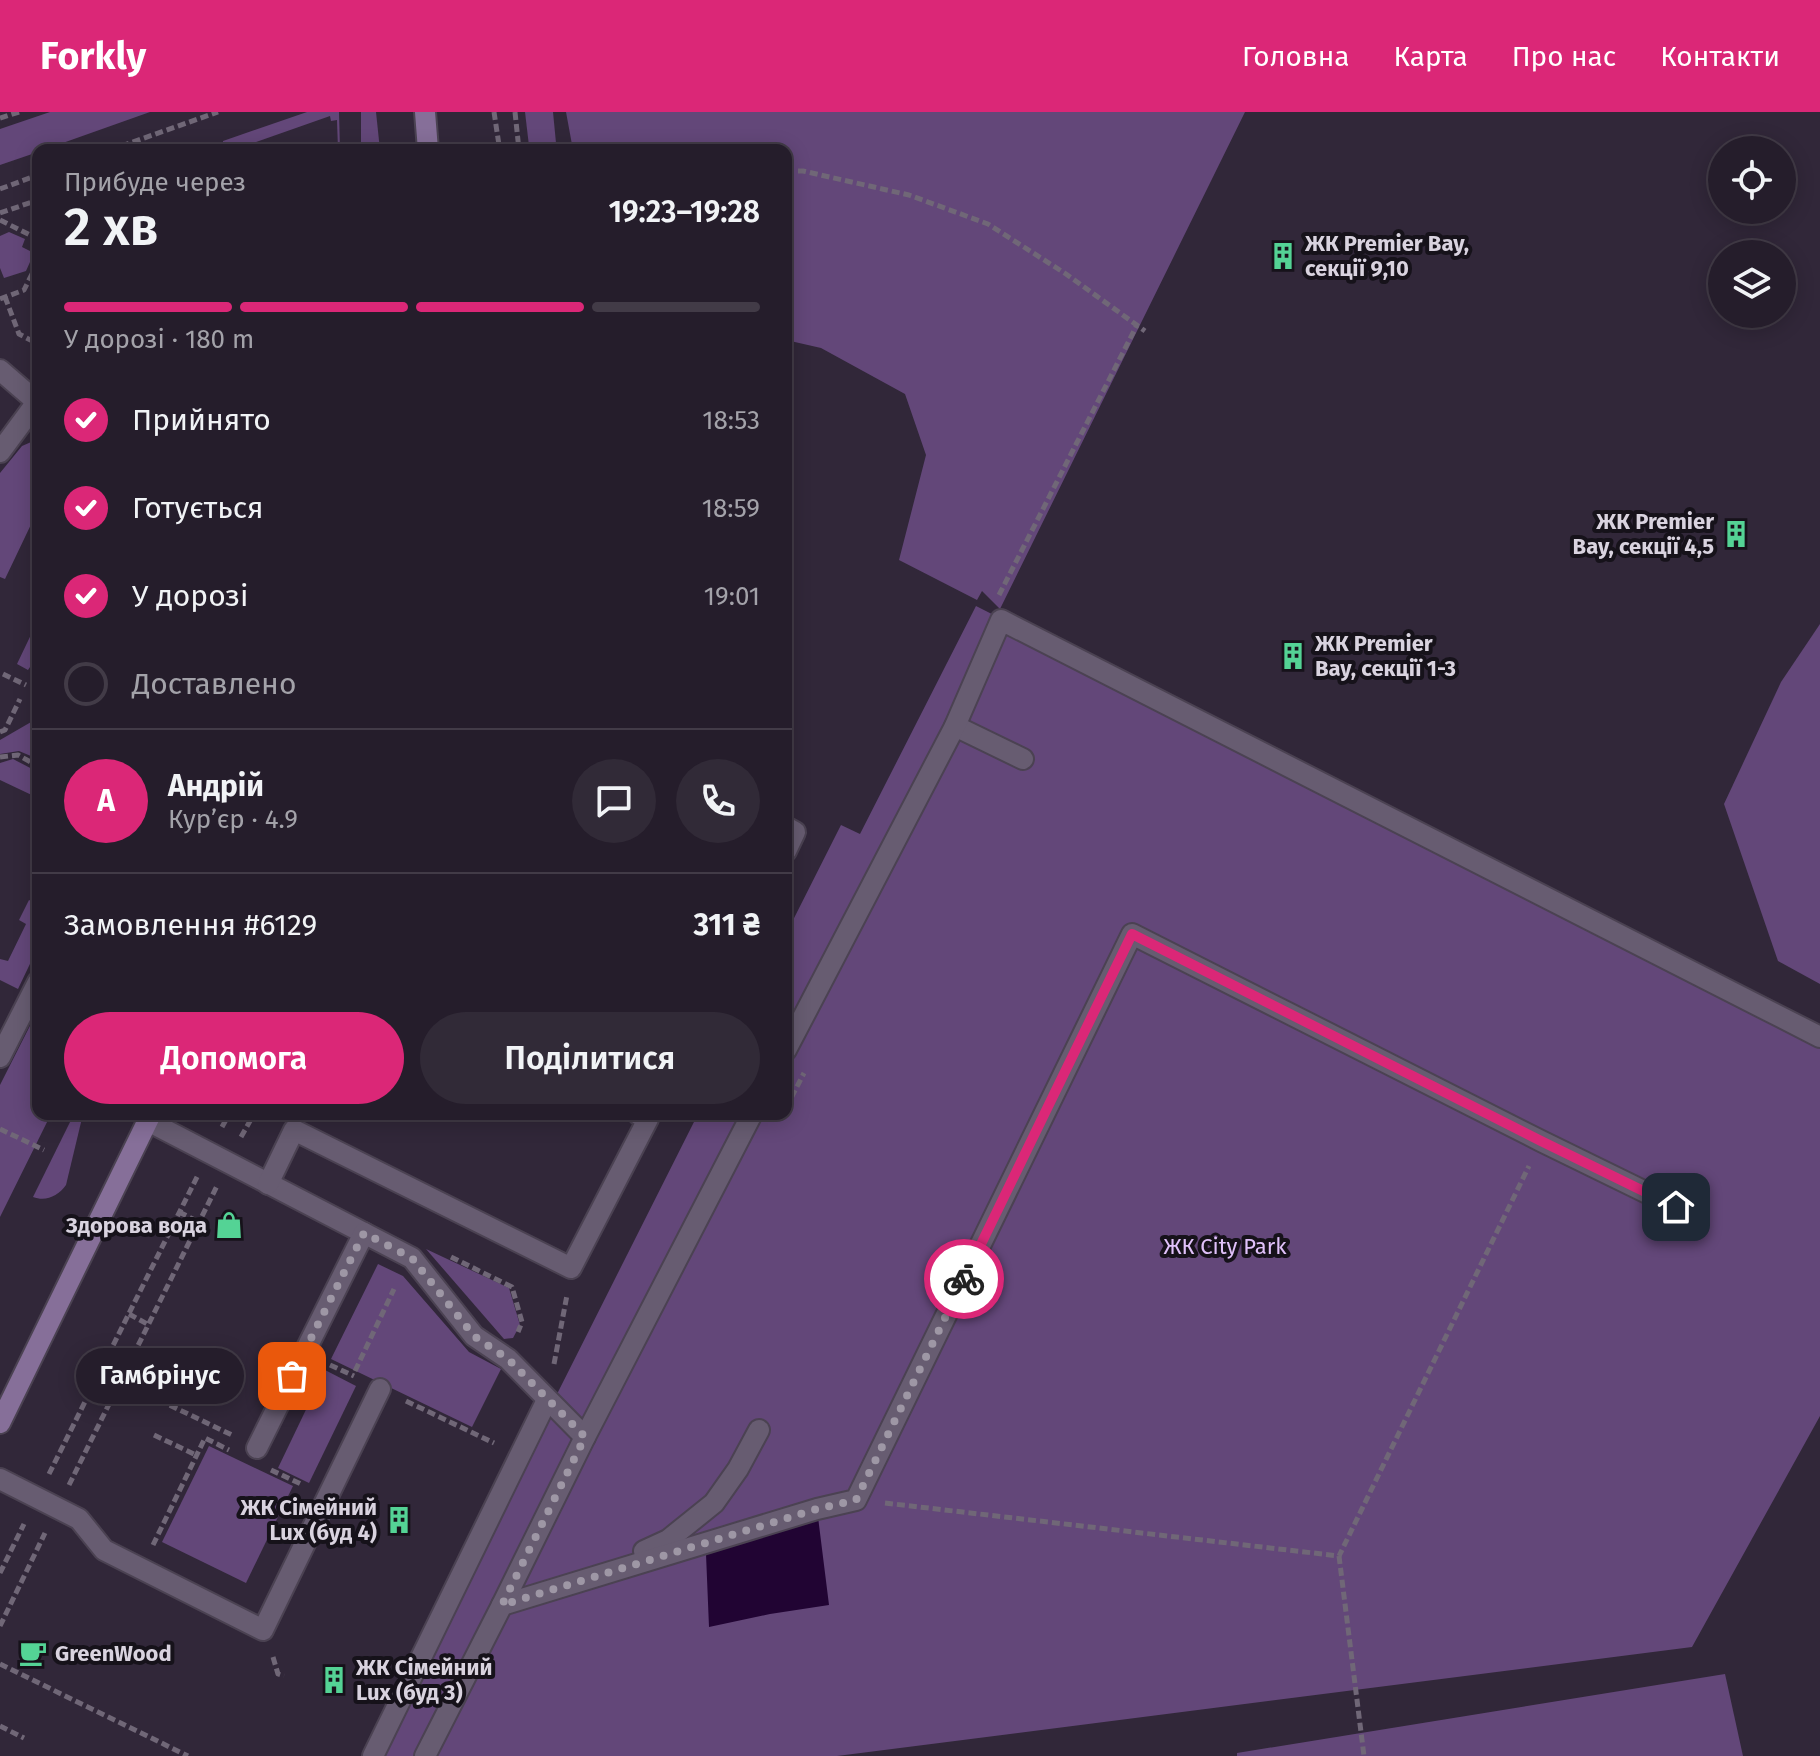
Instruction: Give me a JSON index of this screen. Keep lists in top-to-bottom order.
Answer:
{
  "parks": ["ЖК City Park"],
  "places": {
    "building": [
      "ЖК Premier Bay, секції 9,10",
      "ЖК Premier Bay, секції 4,5",
      "ЖК Premier Bay, секції 1-3",
      "ЖК Сімейний Lux (буд 4)",
      "ЖК Сімейний Lux (буд 3)"
    ],
    "shop": ["Здорова вода"],
    "other": ["Гамбрінус"],
    "cafe": ["GreenWood"]
  },
  "page": {
    "header": "Forkly",
    "nav": [
      "Головна",
      "Карта",
      "Про нас",
      "Контакти"
    ],
    "heading": ["2 хв", "Прибуде через", "19:23–19:28"],
    "panel": [
      "Андрій",
      "Кур’єр · 4.9",
      "Замовлення #6129",
      "311 ₴"
    ],
    "bar": "У дорозі · 180 m",
    "list": [
      ["Прийнято", "18:53"],
      ["Готується", "18:59"],
      ["У дорозі", "19:01"],
      "Доставлено"
    ],
    "round": "А",
    "buttons": ["Допомога", "Поділитися"],
    "bubble": "Гамбрінус"
  }
}
